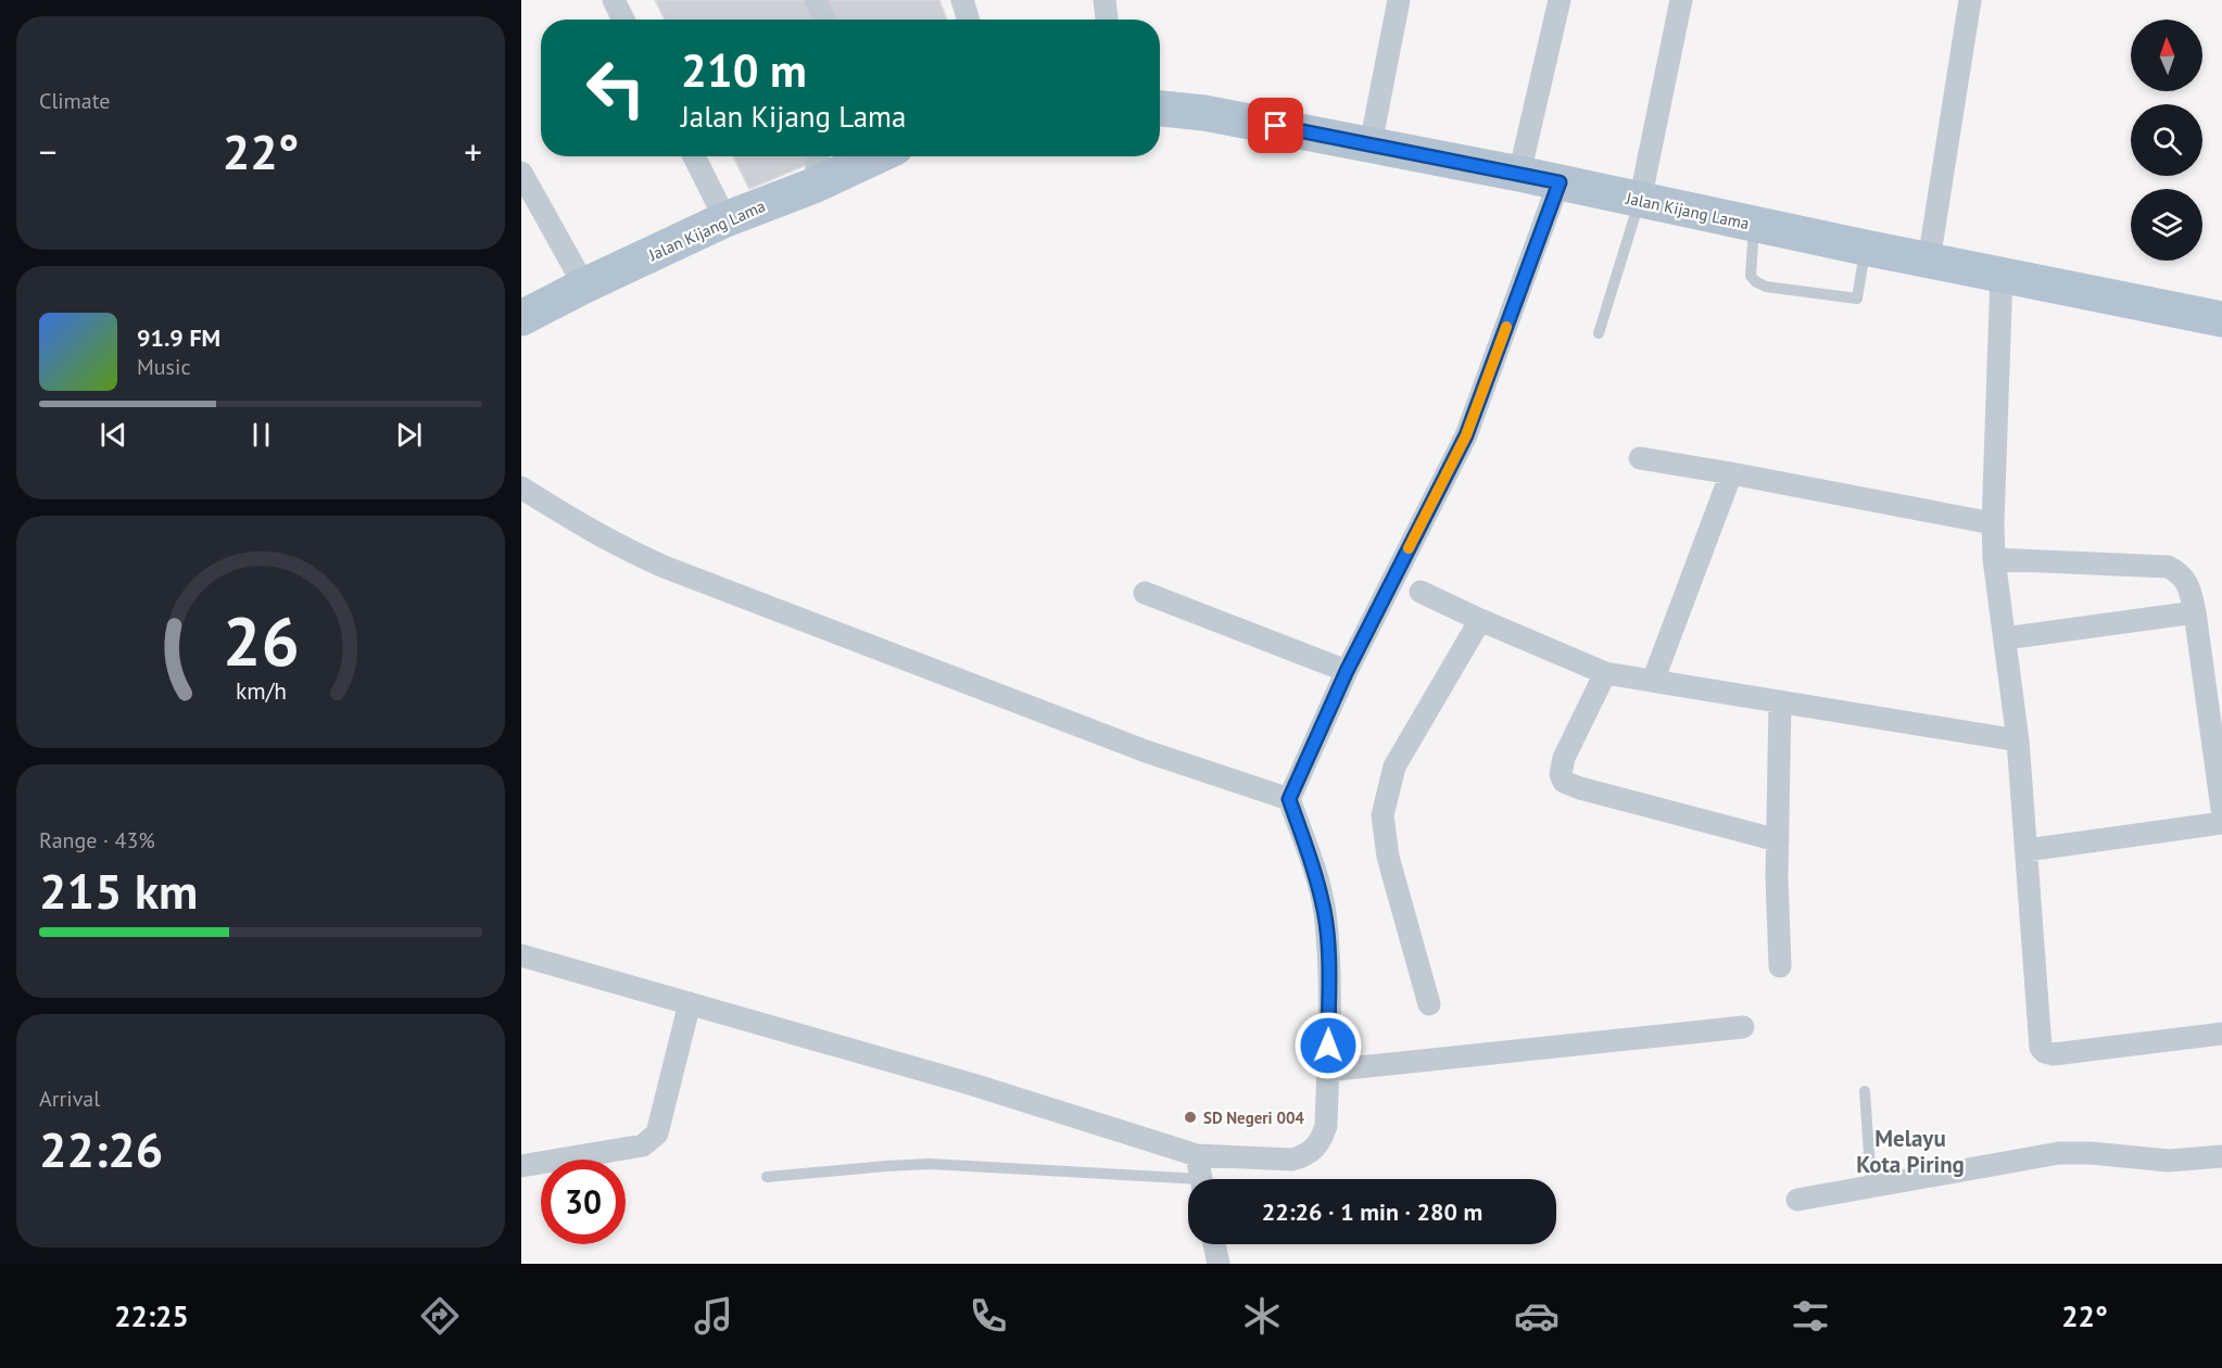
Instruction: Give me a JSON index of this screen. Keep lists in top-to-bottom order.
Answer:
{
  "streets": {
    "main road": ["Jalan Kijang Lama"]
  },
  "districts": ["Melayu Kota Piring"],
  "places": ["SD Negeri 004"],
  "north": "top",
  "page": {
    "tile": [
      "Climate",
      ["Range · 43%", "215 km"],
      ["Arrival", "22:26"]
    ],
    "turn": ["210 m", "Jalan Kijang Lama"],
    "heat": ["−", "22°", "+"],
    "song": ["91.9 FM", "Music"],
    "limit": "30",
    "trip": "22:26 · 1 min · 280 m",
    "tabs": ["22:25", "22°"],
    "gauge": ["26", "km/h"]
  }
}
